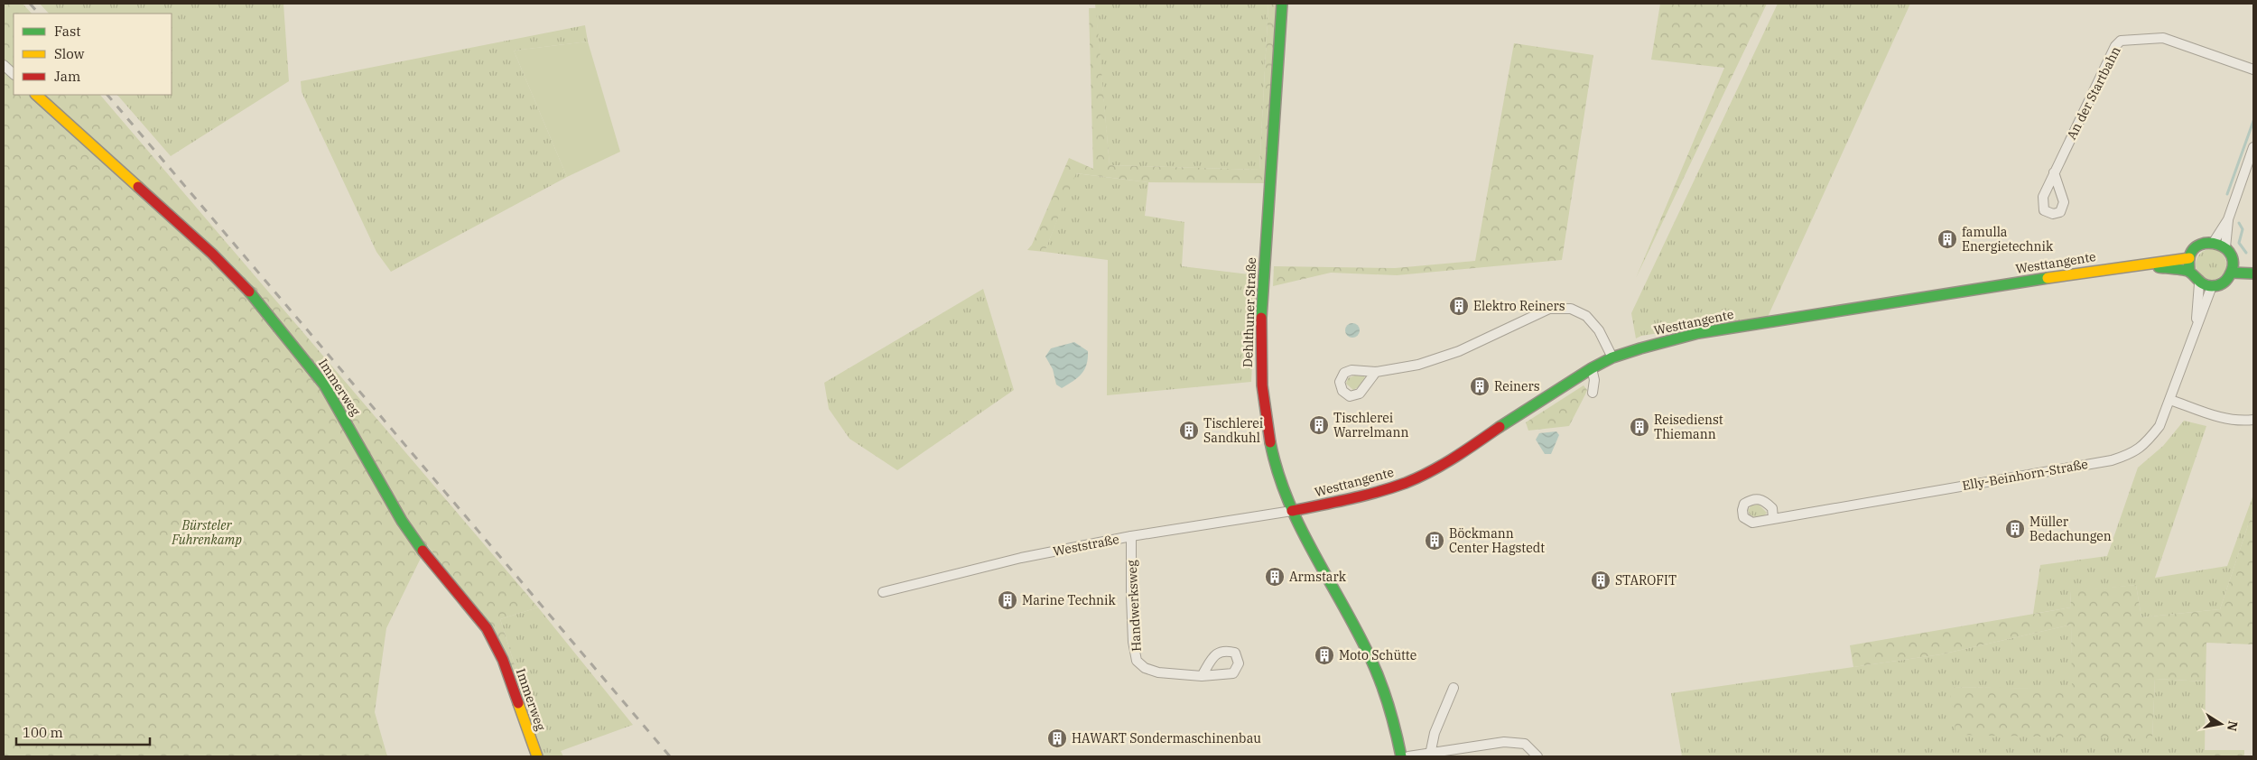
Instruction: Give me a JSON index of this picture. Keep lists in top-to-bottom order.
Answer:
{
  "streets": {
    "street": [
      "An der Startbahn",
      "Westtangente",
      "Dehlthuner Straße",
      "Immerweg",
      "Elly-Beinhorn-Straße",
      "Weststraße",
      "Handwerksweg"
    ]
  },
  "crossings": [
    ["Westtangente", "Dehlthuner Straße"],
    ["Westtangente", "Elly-Beinhorn-Straße"],
    ["Westtangente", "Weststraße"],
    ["Dehlthuner Straße", "Weststraße"],
    ["Weststraße", "Handwerksweg"]
  ],
  "parks": ["Bürsteler Fuhrenkamp"],
  "places": {
    "building": [
      "famulla Energietechnik",
      "Elektro Reiners",
      "Reiners",
      "Tischlerei Warrelmann",
      "Reisedienst Thiemann",
      "Tischlerei Sandkuhl",
      "Müller Bedachungen",
      "Böckmann Center Hagstedt",
      "Armstark",
      "STAROFIT",
      "Marine Technik",
      "Moto Schütte",
      "HAWART Sondermaschinenbau"
    ]
  },
  "legend": ["Fast", "Slow", "Jam"],
  "scale_bar": "100 m",
  "north": "right"
}
